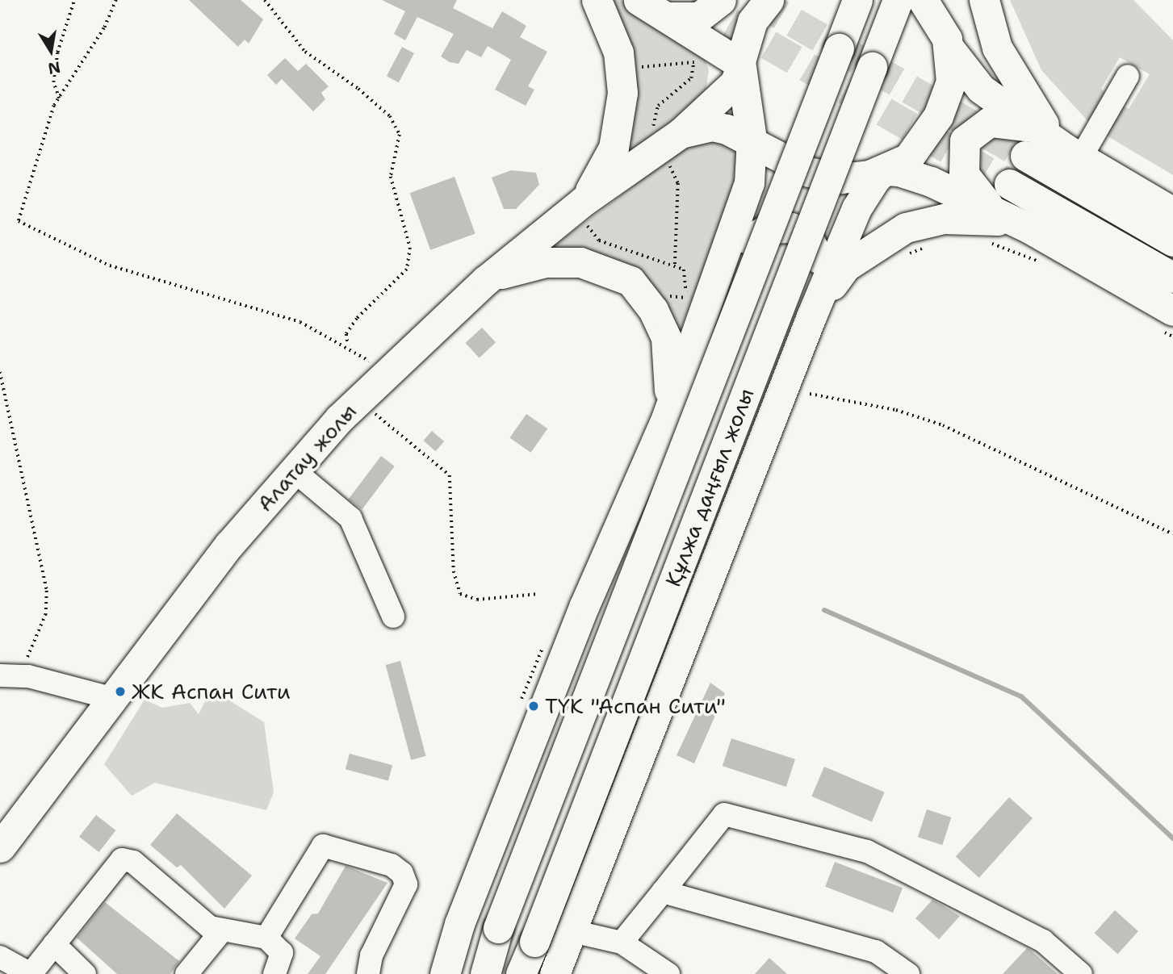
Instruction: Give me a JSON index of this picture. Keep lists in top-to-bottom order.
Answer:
{
  "streets": {
    "main road": ["Алатау жолы", "Құлжа даңғыл жолы"]
  },
  "places": ["ЖК Аспан Сити", "ТҮК \"Аспан Сити\""],
  "north": "bottom"
}
